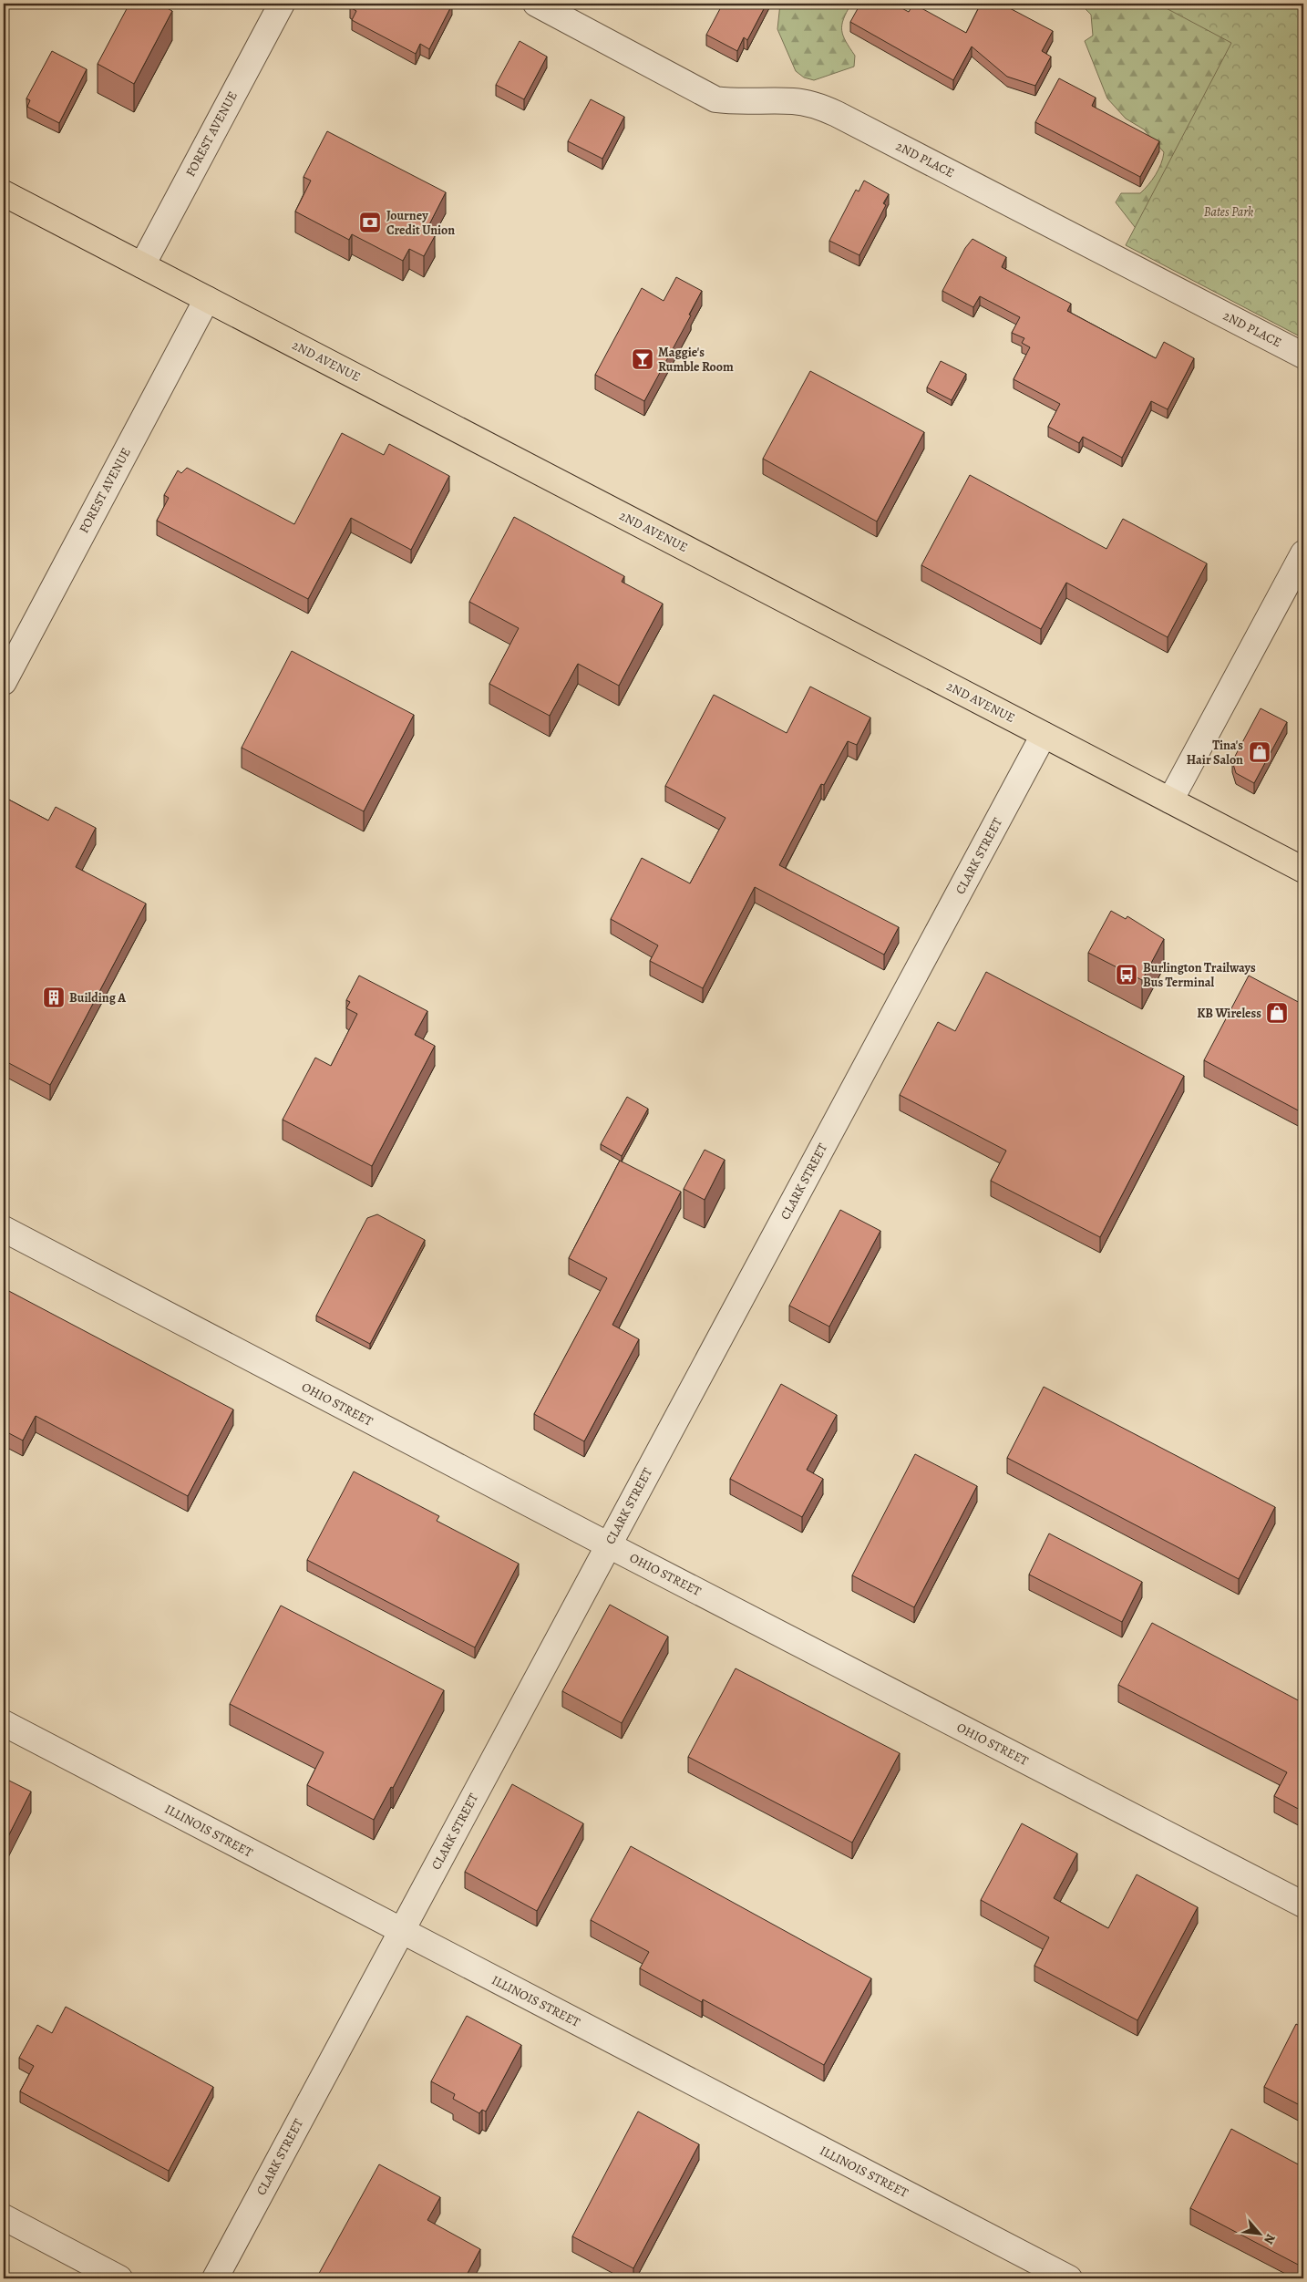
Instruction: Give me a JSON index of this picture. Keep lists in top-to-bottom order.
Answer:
{
  "streets": {
    "main road": ["2ND AVENUE"],
    "street": [
      "FOREST AVENUE",
      "2ND PLACE",
      "CLARK STREET",
      "OHIO STREET",
      "ILLINOIS STREET"
    ]
  },
  "crossings": [
    ["FOREST AVENUE", "2ND AVENUE"],
    ["2ND AVENUE", "CLARK STREET"],
    ["CLARK STREET", "OHIO STREET"],
    ["CLARK STREET", "ILLINOIS STREET"]
  ],
  "parks": ["Bates Park"],
  "places": {
    "bank": ["Journey Credit Union"],
    "bar": ["Maggie's Rumble Room"],
    "shop": ["Tina's Hair Salon", "KB Wireless"],
    "bus stop": ["Burlington Trailways Bus Terminal"],
    "building": ["Building A"]
  },
  "north": "bottom right"
}
